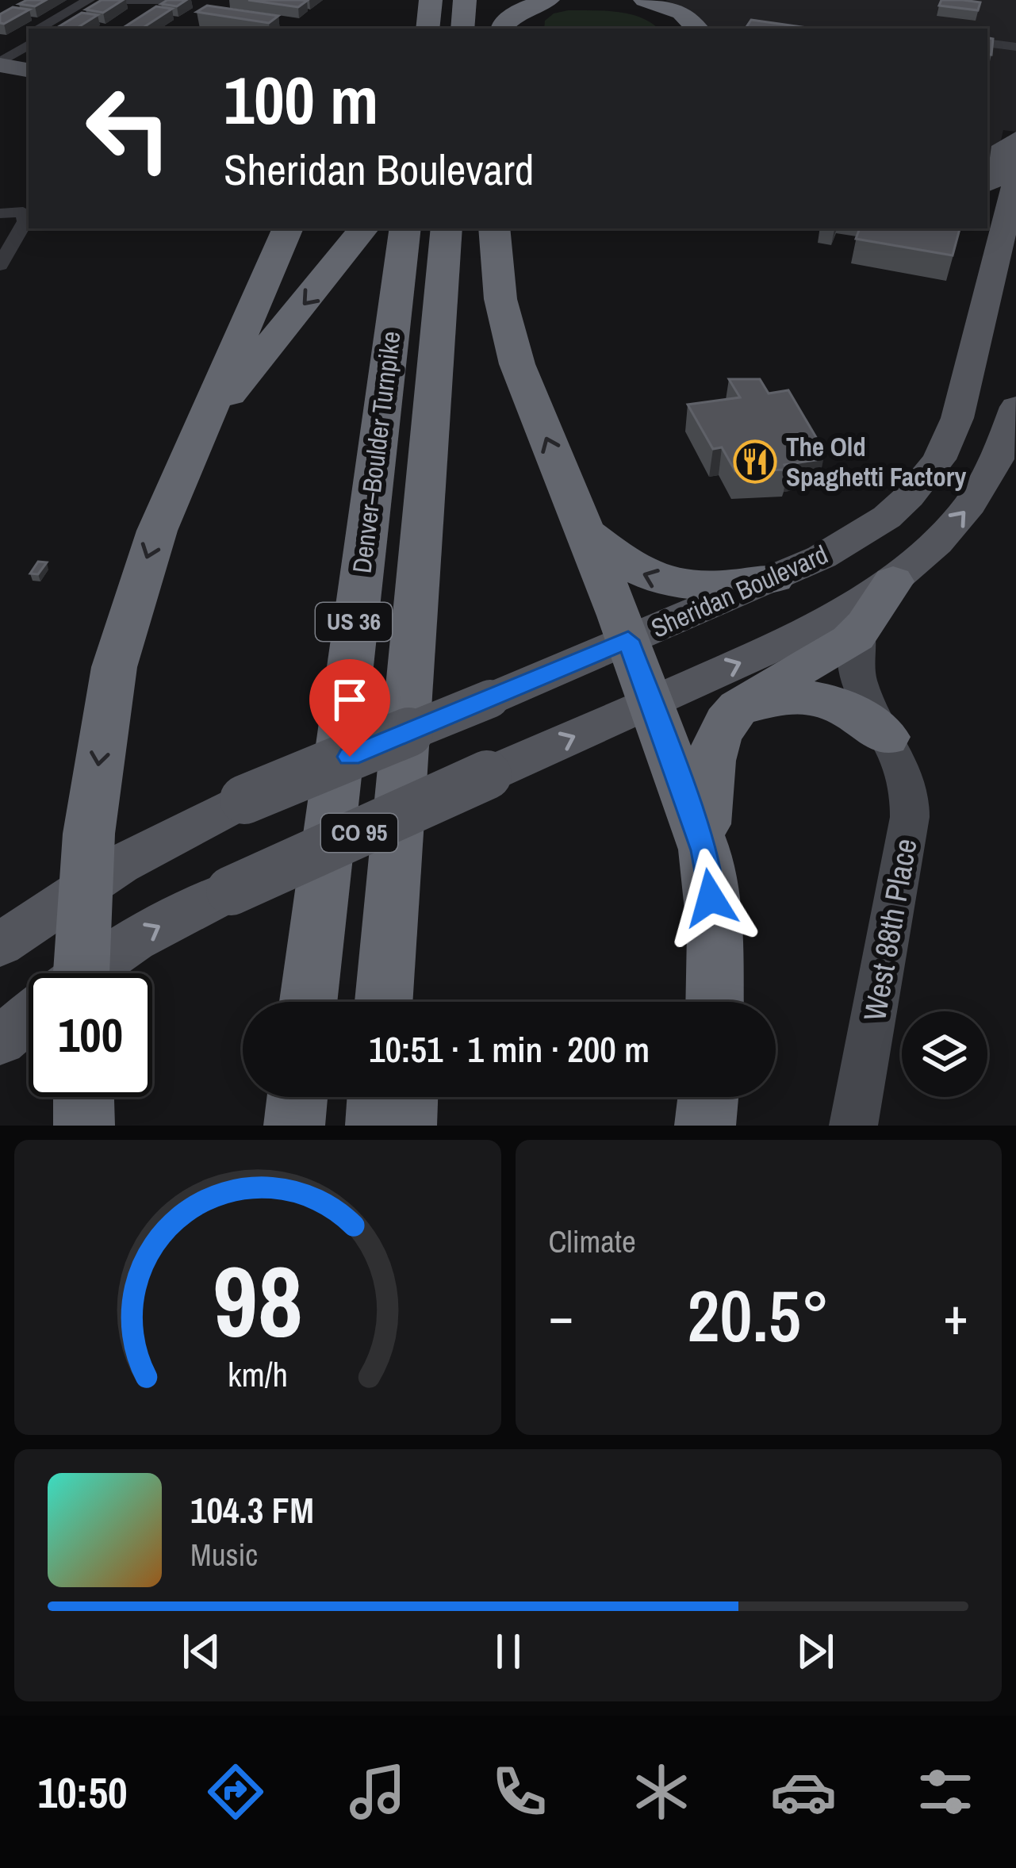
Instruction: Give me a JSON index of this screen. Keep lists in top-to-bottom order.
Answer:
{
  "streets": {
    "highway": ["Denver–Boulder Turnpike", "US 36"],
    "main road": ["Sheridan Boulevard", "CO 95"],
    "street": ["West 88th Place"]
  },
  "places": {
    "restaurant": ["The Old Spaghetti Factory"]
  },
  "page": {
    "turn": ["100 m", "Sheridan Boulevard"],
    "limit": "100",
    "trip": "10:51 · 1 min · 200 m",
    "tile": "Climate",
    "heat": ["−", "20.5°", "+"],
    "song": ["104.3 FM", "Music"],
    "tabs": "10:50",
    "gauge": ["98", "km/h"]
  }
}
